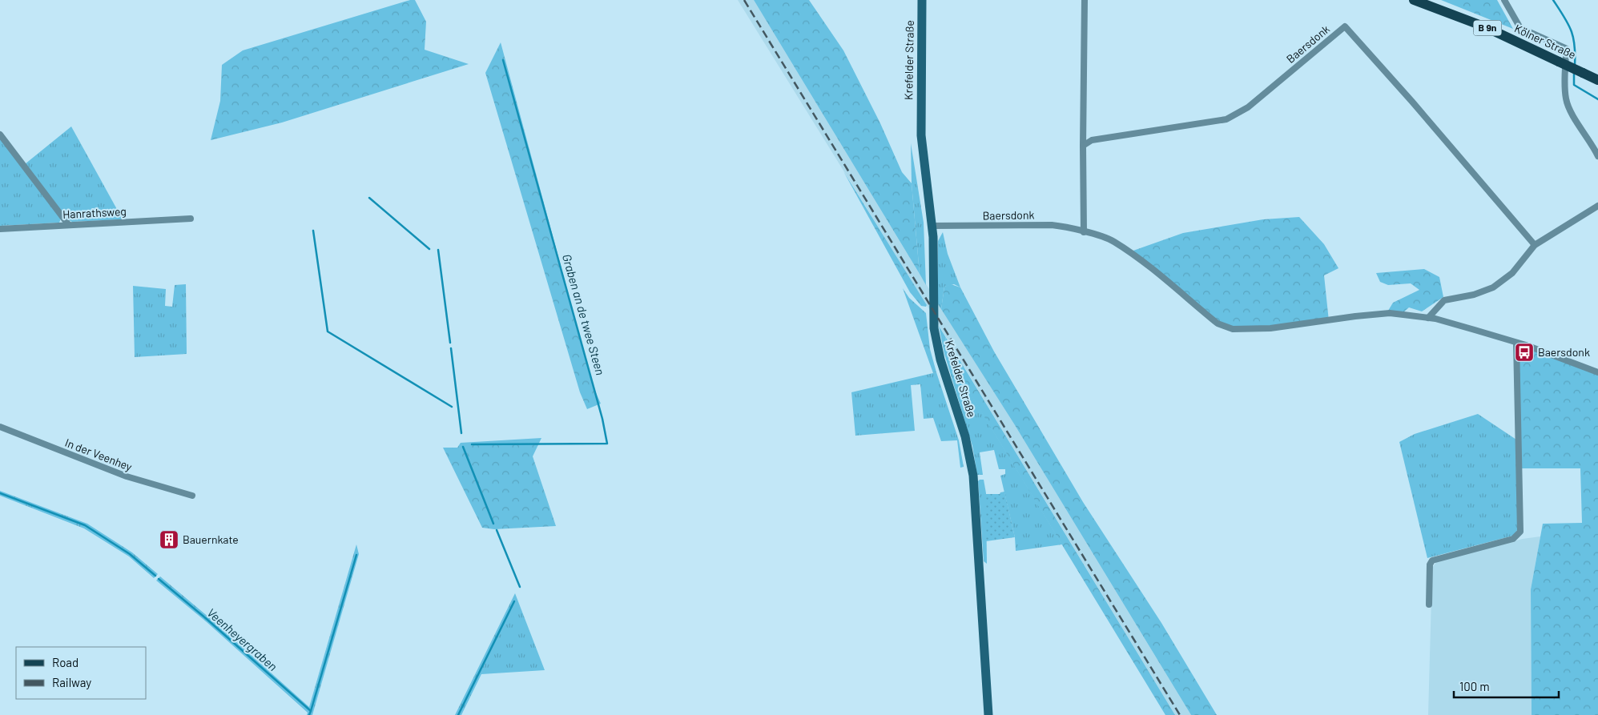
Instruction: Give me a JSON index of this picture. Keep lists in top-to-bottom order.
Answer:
{
  "streets": {
    "main road": ["B 9n", "Kölner Straße", "Krefelder Straße"],
    "street": ["Baersdonk", "Hanrathsweg", "In der Veenhey"]
  },
  "crossings": [
    ["Baersdonk", "Krefelder Straße"]
  ],
  "water": ["Graben an de twee Steen", "Veenheyergraben"],
  "places": {
    "bus stop": ["Baersdonk"],
    "building": ["Bauernkate"]
  },
  "legend": ["Road", "Railway"],
  "scale_bar": "100 m"
}
